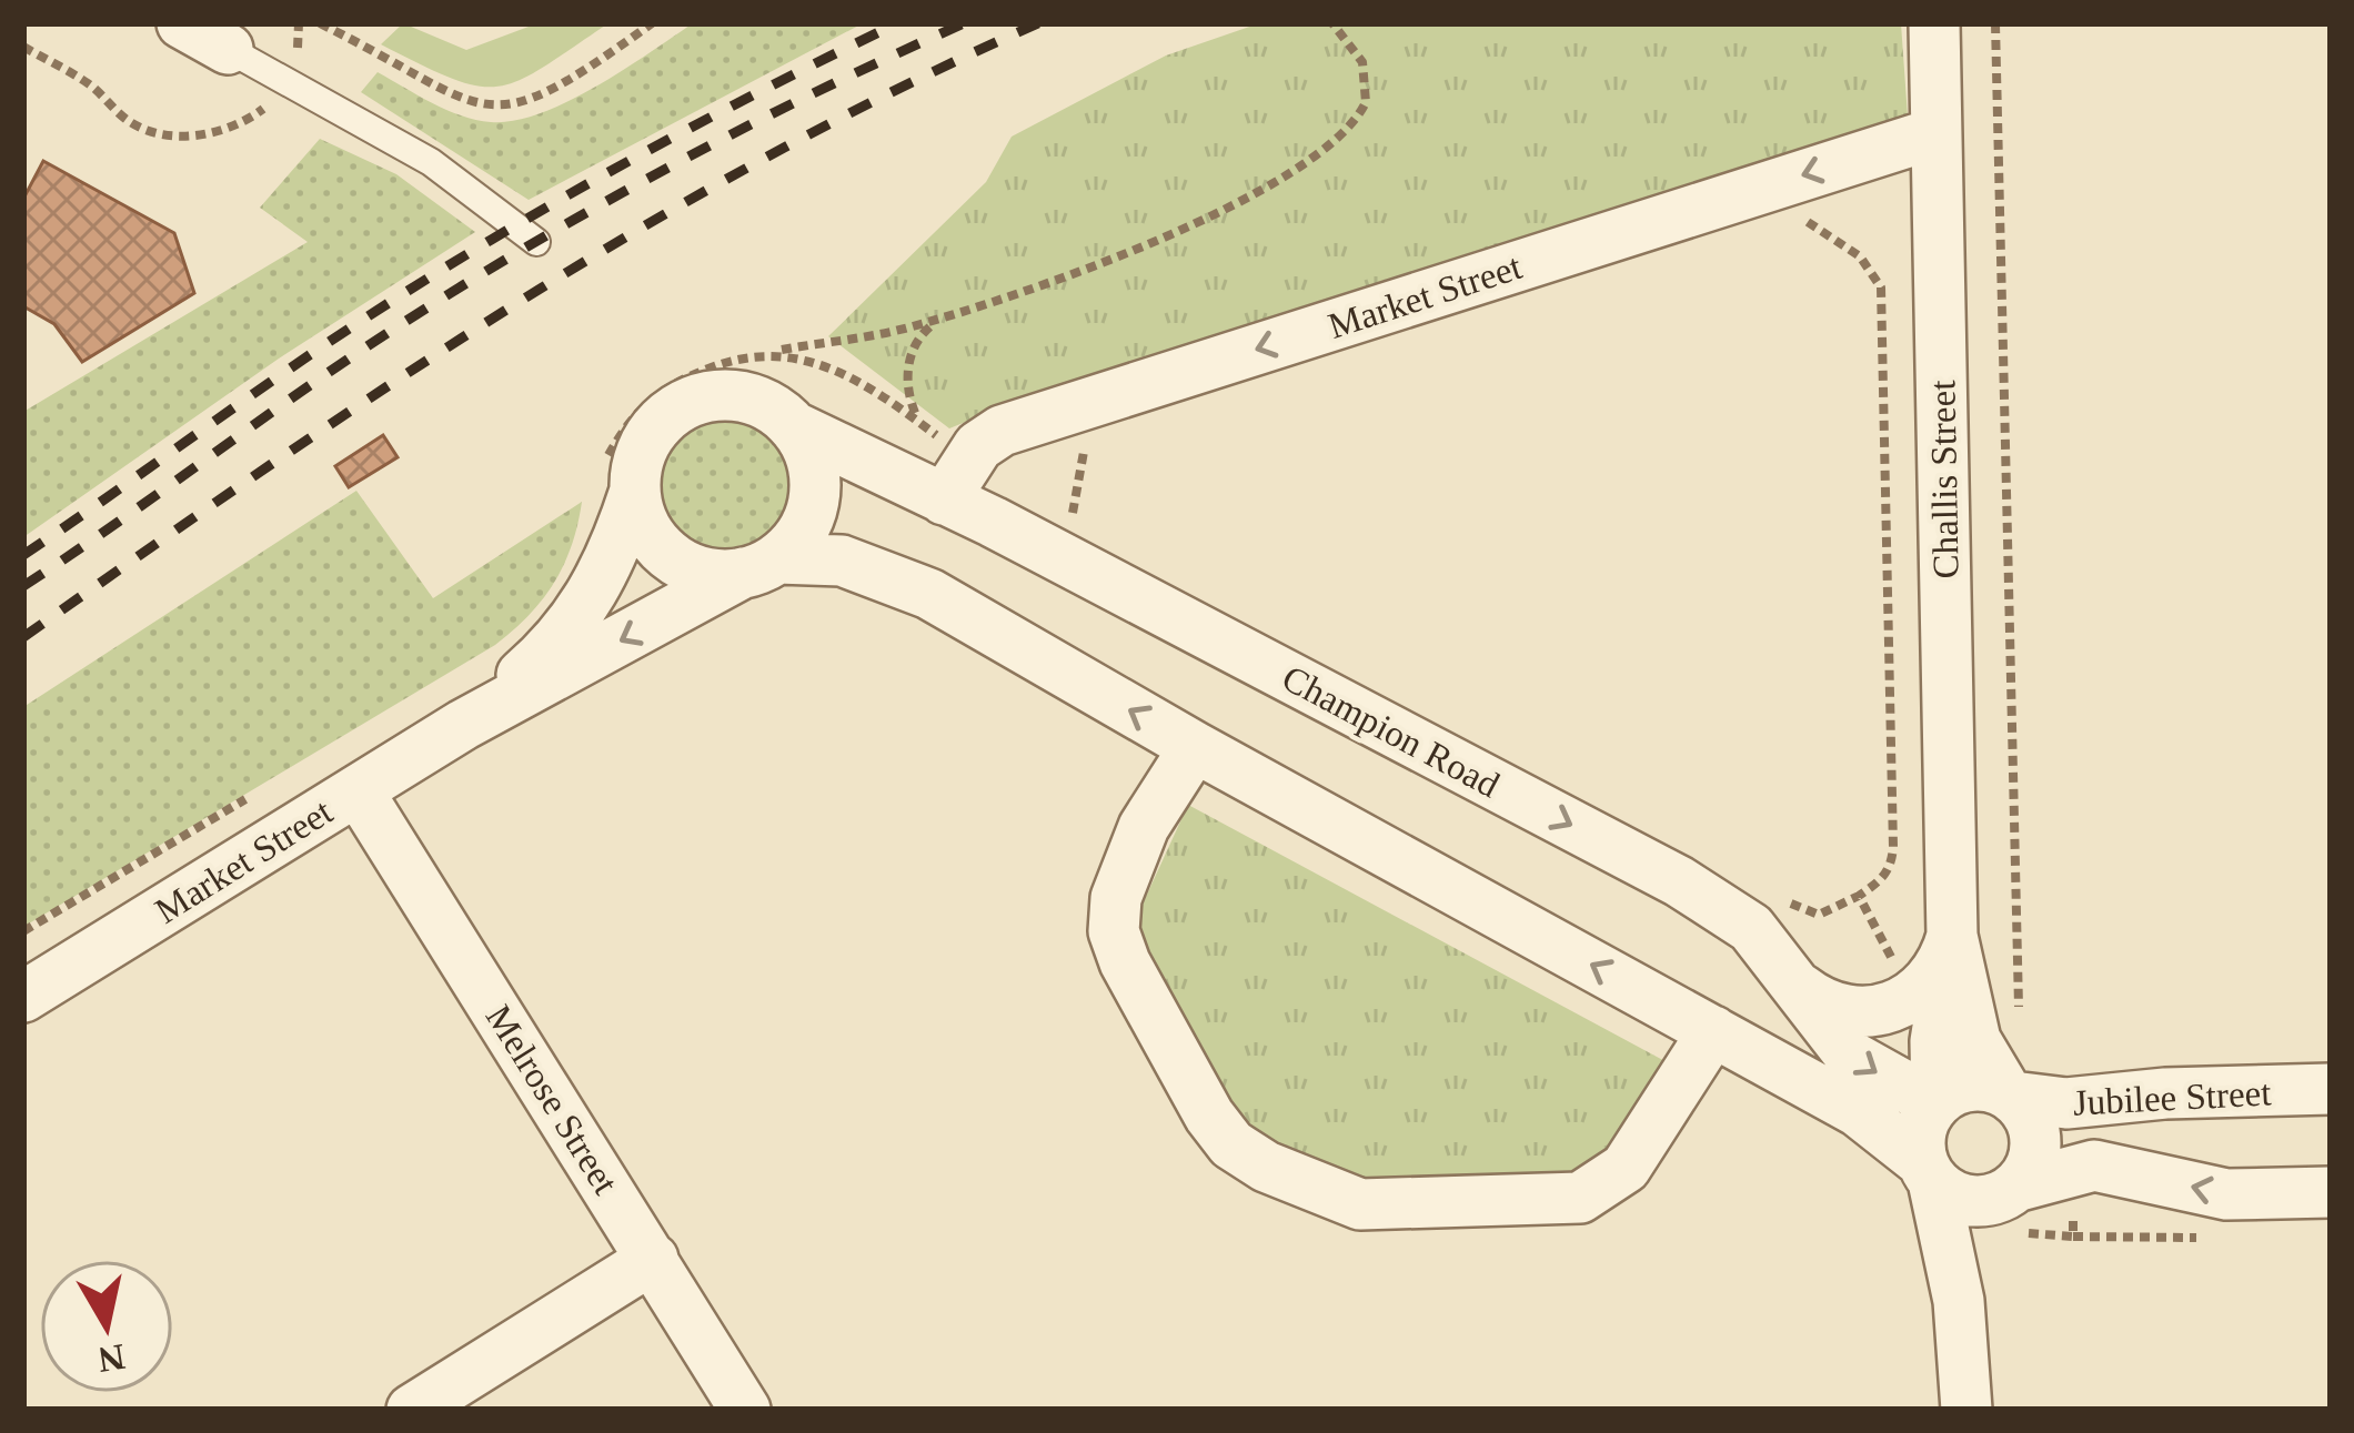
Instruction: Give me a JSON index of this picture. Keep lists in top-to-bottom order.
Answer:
{
  "streets": {
    "street": [
      "Market Street",
      "Challis Street",
      "Champion Road",
      "Jubilee Street",
      "Melrose Street"
    ]
  },
  "crossings": [
    ["Market Street", "Challis Street"],
    ["Market Street", "Champion Road"],
    ["Market Street", "Melrose Street"],
    ["Challis Street", "Champion Road"],
    ["Challis Street", "Jubilee Street"],
    ["Champion Road", "Jubilee Street"]
  ],
  "one_way": ["Market Street"],
  "north": "bottom"
}
